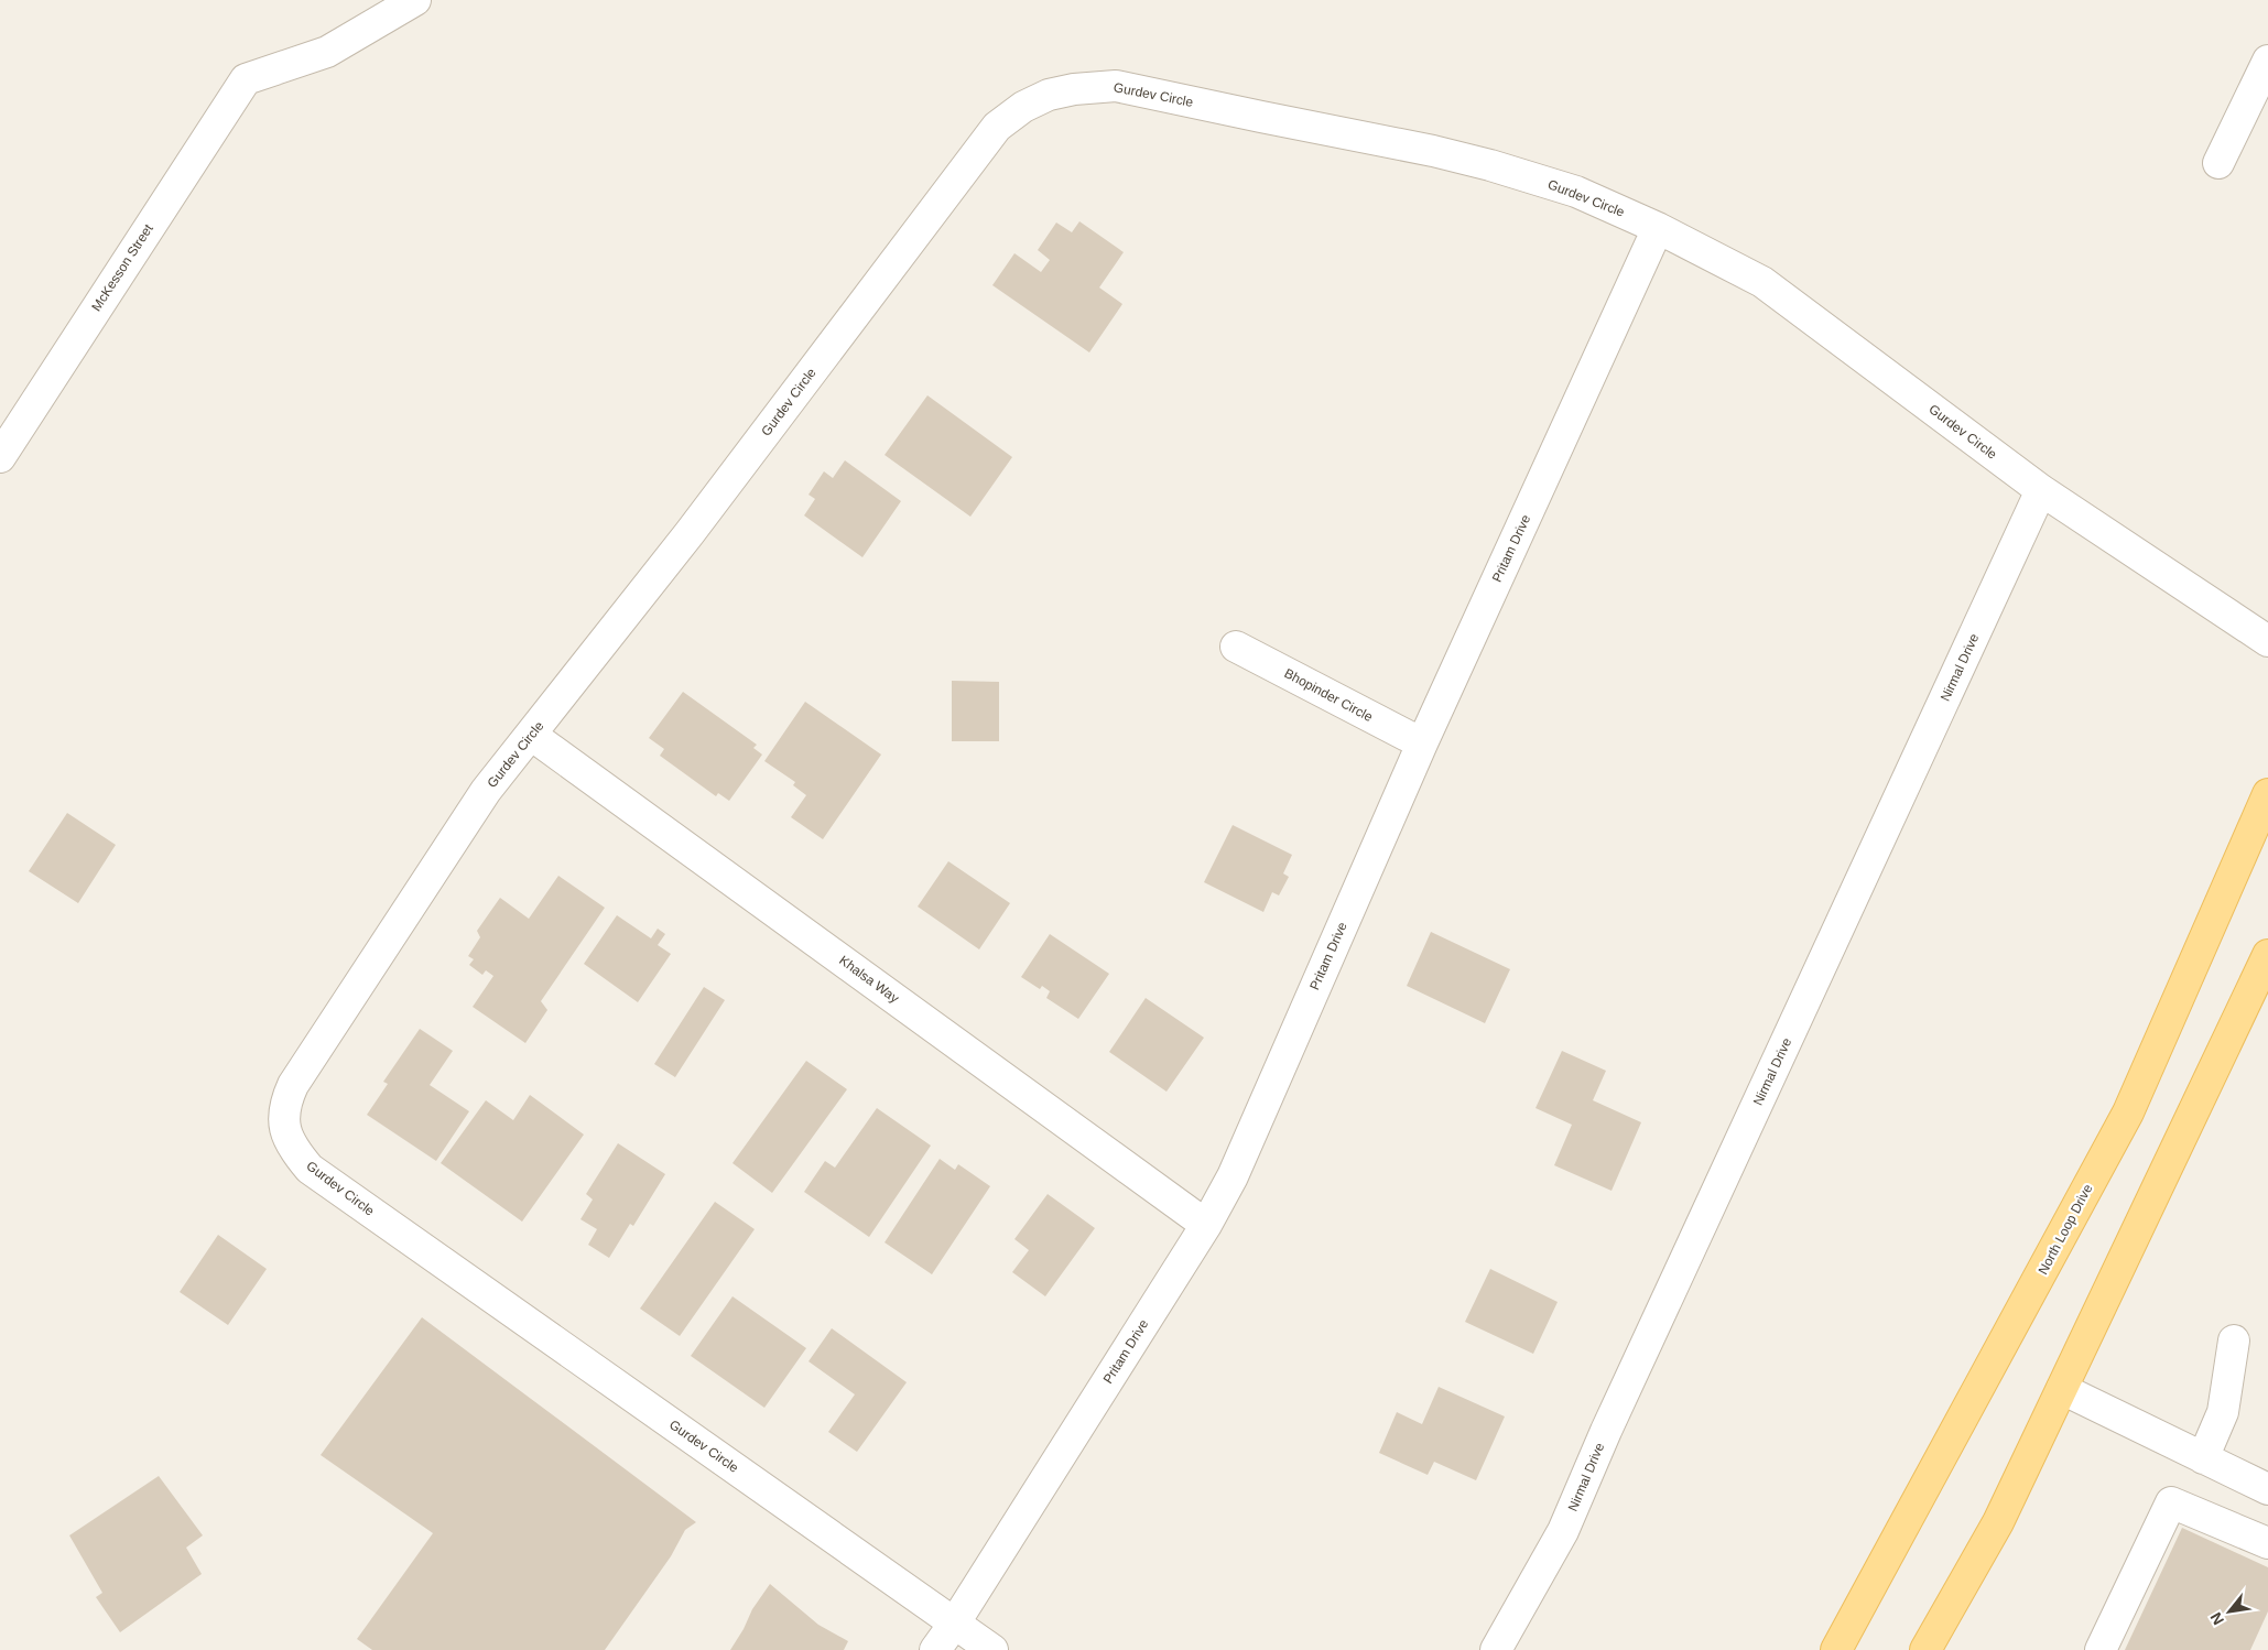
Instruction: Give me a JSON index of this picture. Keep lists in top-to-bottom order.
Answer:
{
  "streets": {
    "main road": ["North Loop Drive"],
    "street": [
      "Gurdev Circle",
      "McKesson Street",
      "Pritam Drive",
      "Nirmal Drive",
      "Bhopinder Circle",
      "Khalsa Way"
    ]
  },
  "crossings": [
    ["Gurdev Circle", "Pritam Drive"],
    ["Gurdev Circle", "Nirmal Drive"],
    ["Gurdev Circle", "Khalsa Way"],
    ["Pritam Drive", "Bhopinder Circle"],
    ["Pritam Drive", "Khalsa Way"]
  ],
  "north": "bottom left"
}
